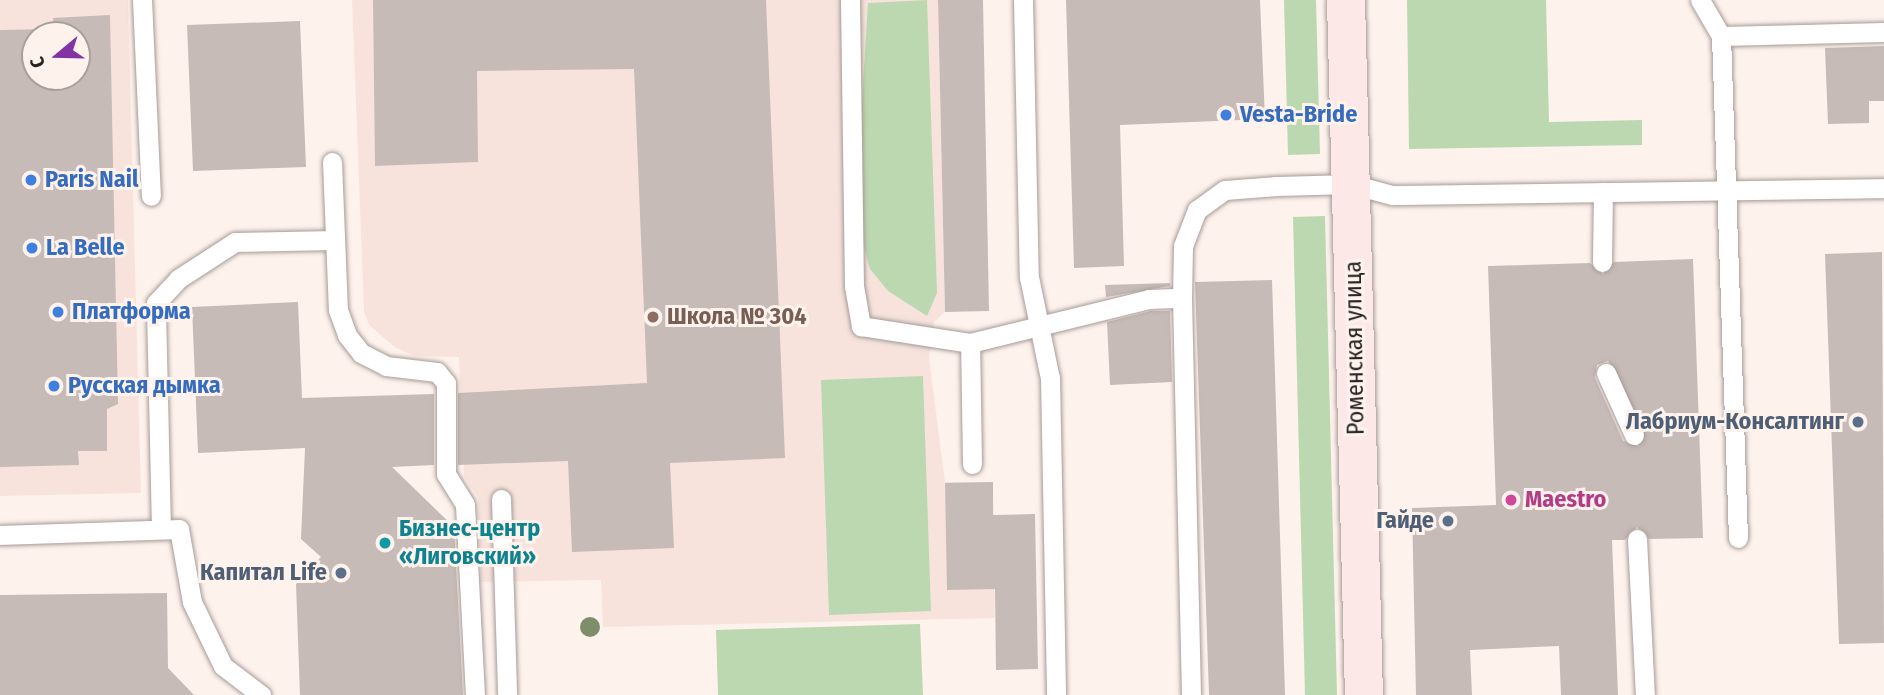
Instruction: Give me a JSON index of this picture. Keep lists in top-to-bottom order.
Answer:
{
  "streets": {
    "street": ["Роменская улица"]
  },
  "places": [
    "Vesta-Bride",
    "Paris Nail",
    "La Belle",
    "Платформа",
    "Школа № 304",
    "Русская дымка",
    "Лабриум-Консалтинг",
    "Maestro",
    "Гайде",
    "Бизнес-центр «Лиговский»",
    "Капитал Life"
  ],
  "north": "left"
}
